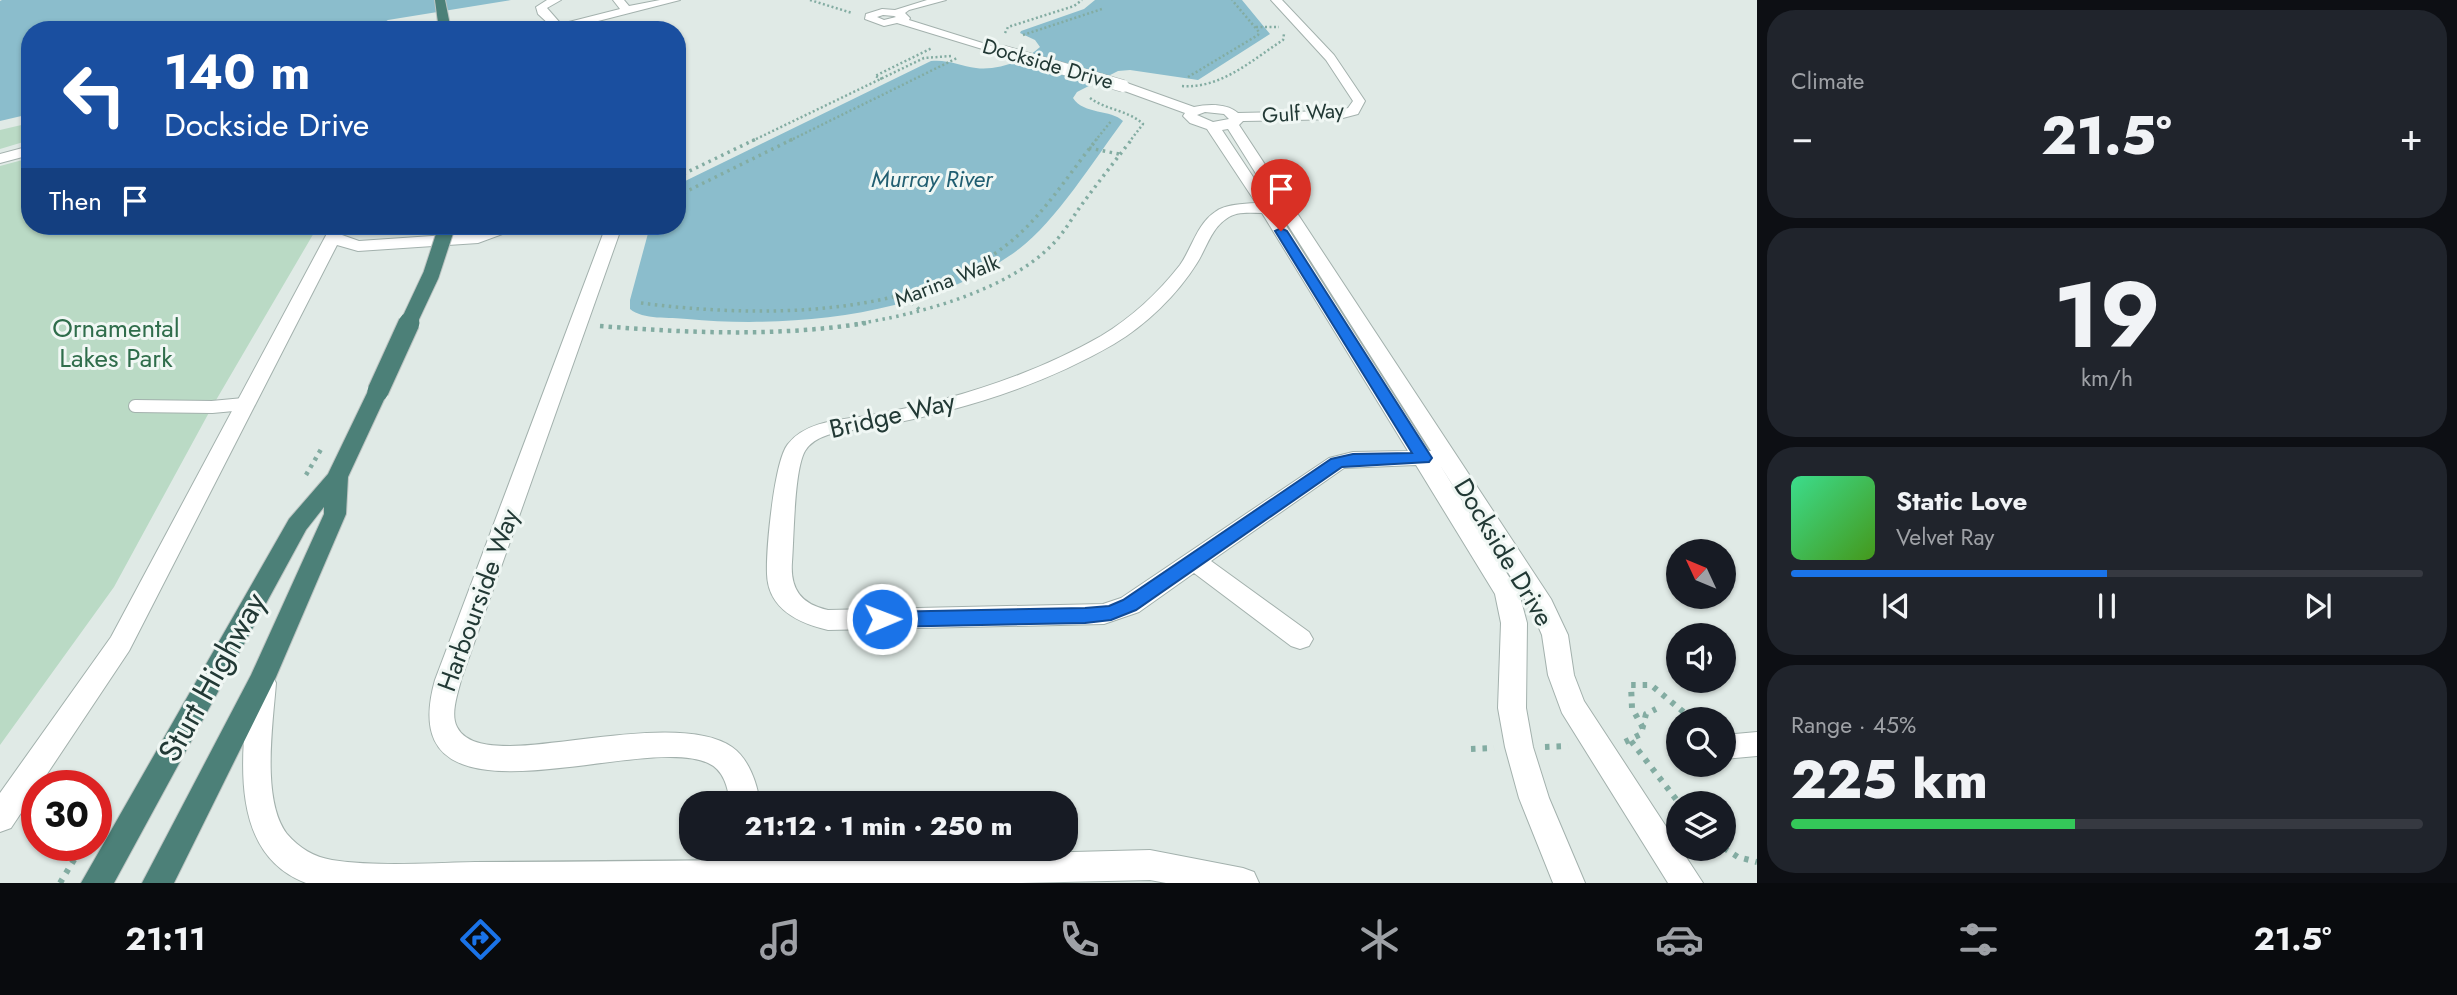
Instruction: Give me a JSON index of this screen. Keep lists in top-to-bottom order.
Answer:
{
  "streets": {
    "highway": ["Sturt Highway"],
    "street": [
      "Dockside Drive",
      "Gulf Way",
      "Bridge Way",
      "Harbourside Way"
    ],
    "path": ["Marina Walk"]
  },
  "crossings": [
    ["Dockside Drive", "Gulf Way"],
    ["Dockside Drive", "Bridge Way"]
  ],
  "water": ["Murray River"],
  "parks": ["Ornamental Lakes Park"],
  "north": "top left",
  "page": {
    "tile": [
      "Climate",
      ["19", "km/h"],
      ["Range · 45%", "225 km"]
    ],
    "turn": ["140 m", "Dockside Drive"],
    "heat": ["−", "21.5°", "+"],
    "then": "Then",
    "song": ["Static Love", "Velvet Ray"],
    "limit": "30",
    "trip": "21:12 · 1 min · 250 m",
    "tabs": ["21:11", "21.5°"]
  }
}
